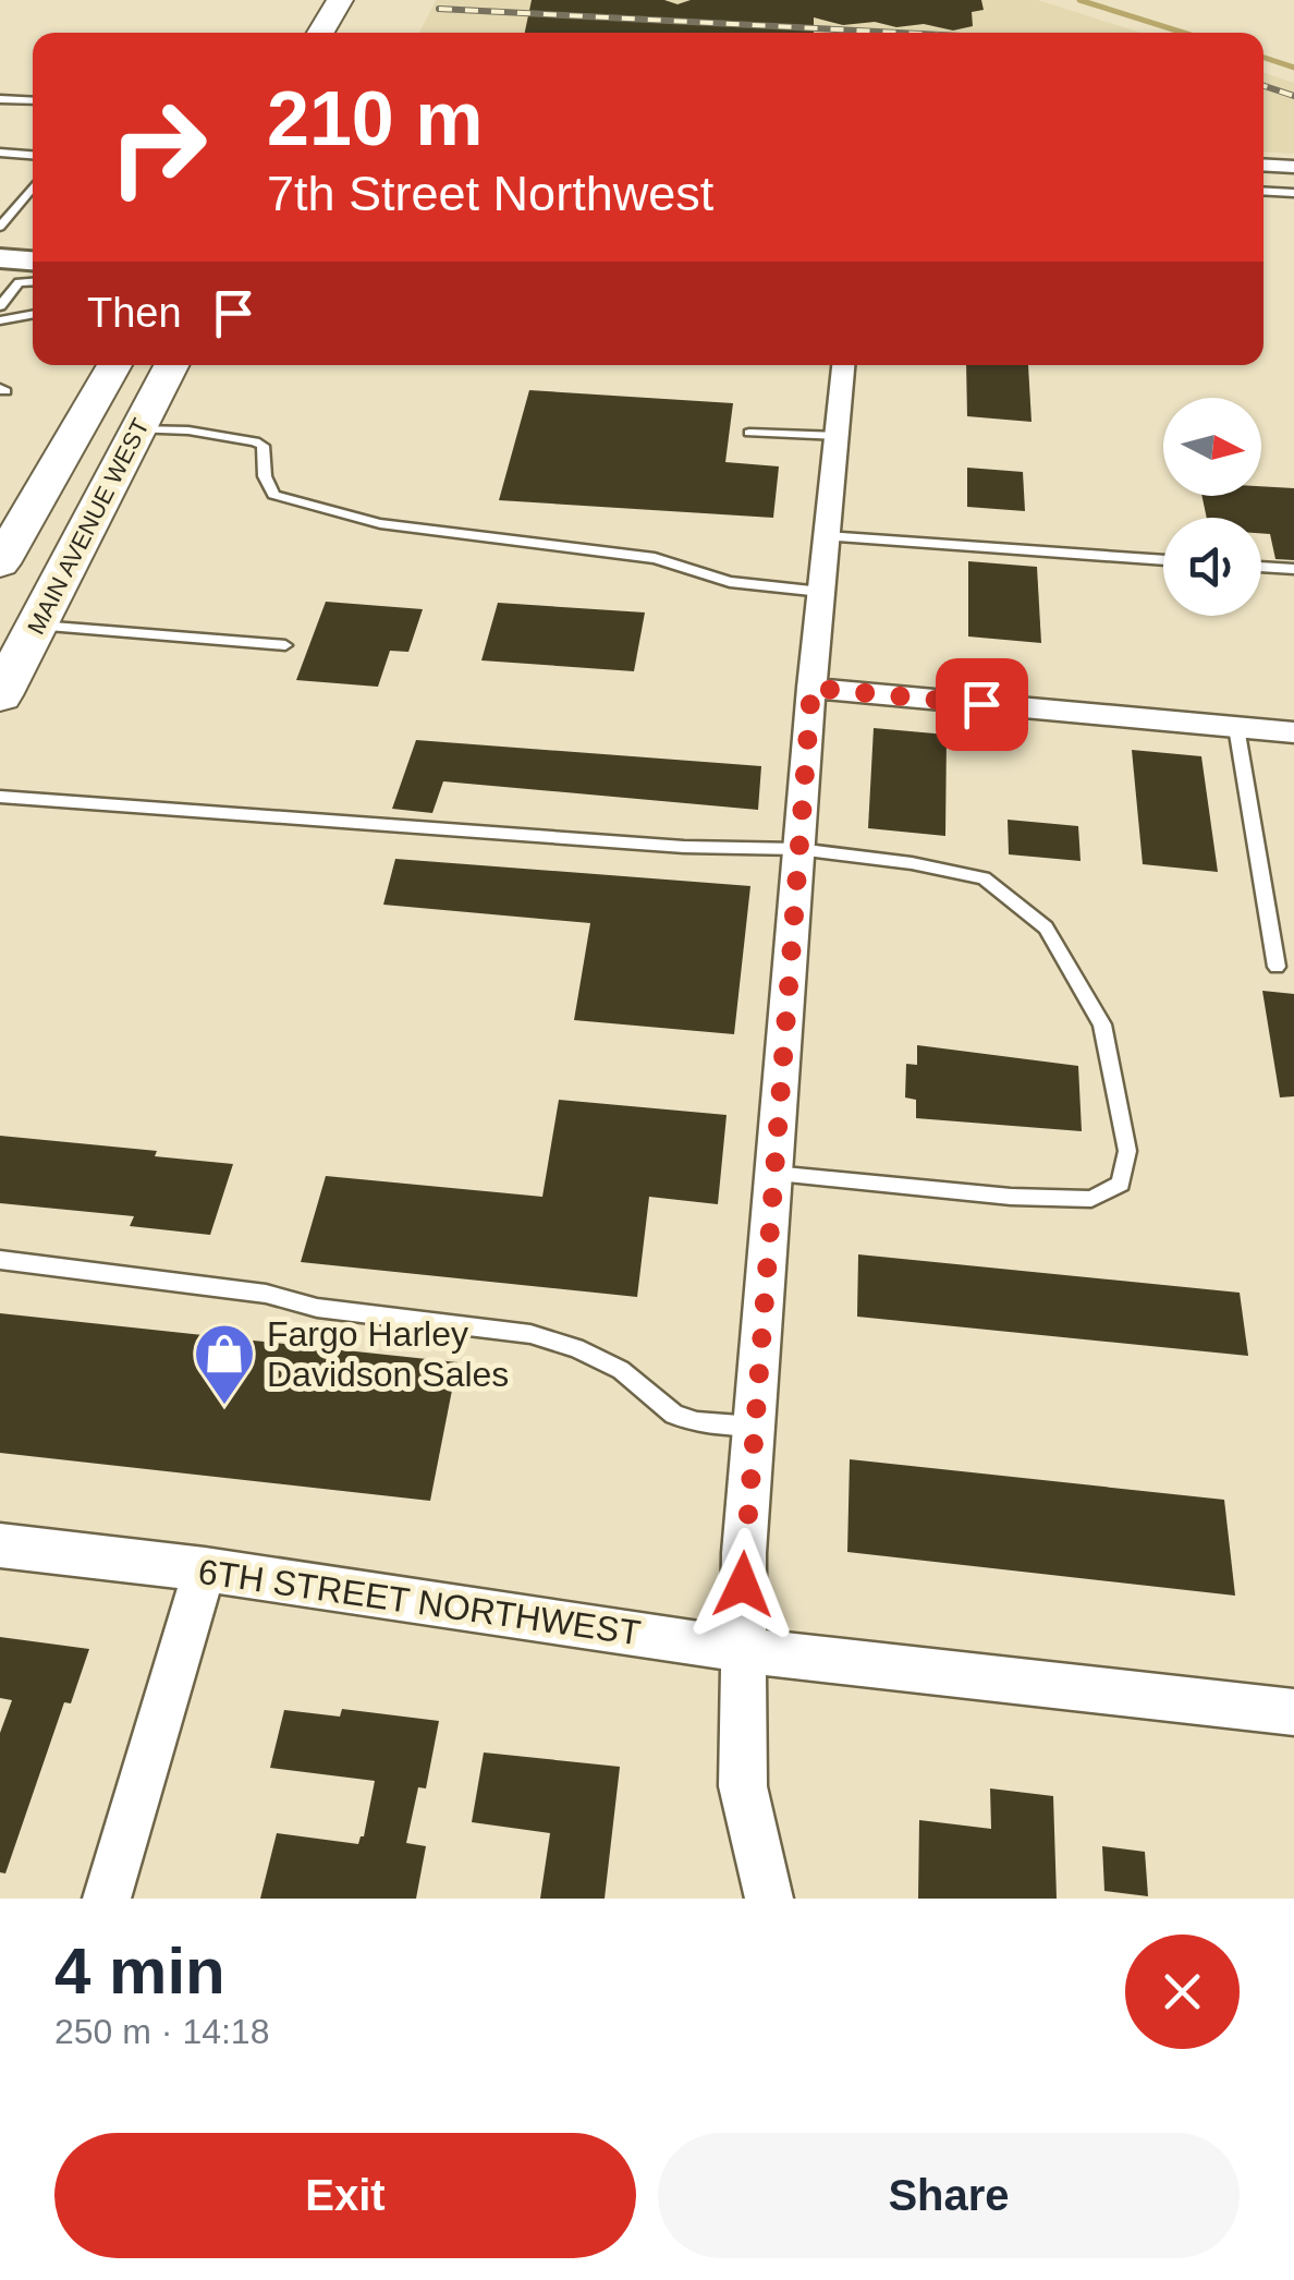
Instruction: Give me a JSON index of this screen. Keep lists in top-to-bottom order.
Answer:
{
  "streets": {
    "main road": ["MAIN AVENUE WEST"],
    "street": ["6TH STREET NORTHWEST"]
  },
  "places": {
    "shop": ["Fargo Harley Davidson Sales"]
  },
  "north": "right",
  "page": {
    "turn": ["210 m", "7th Street Northwest"],
    "then": "Then",
    "heading": ["4 min", "250 m · 14:18"],
    "buttons": ["Exit", "Share"]
  }
}
